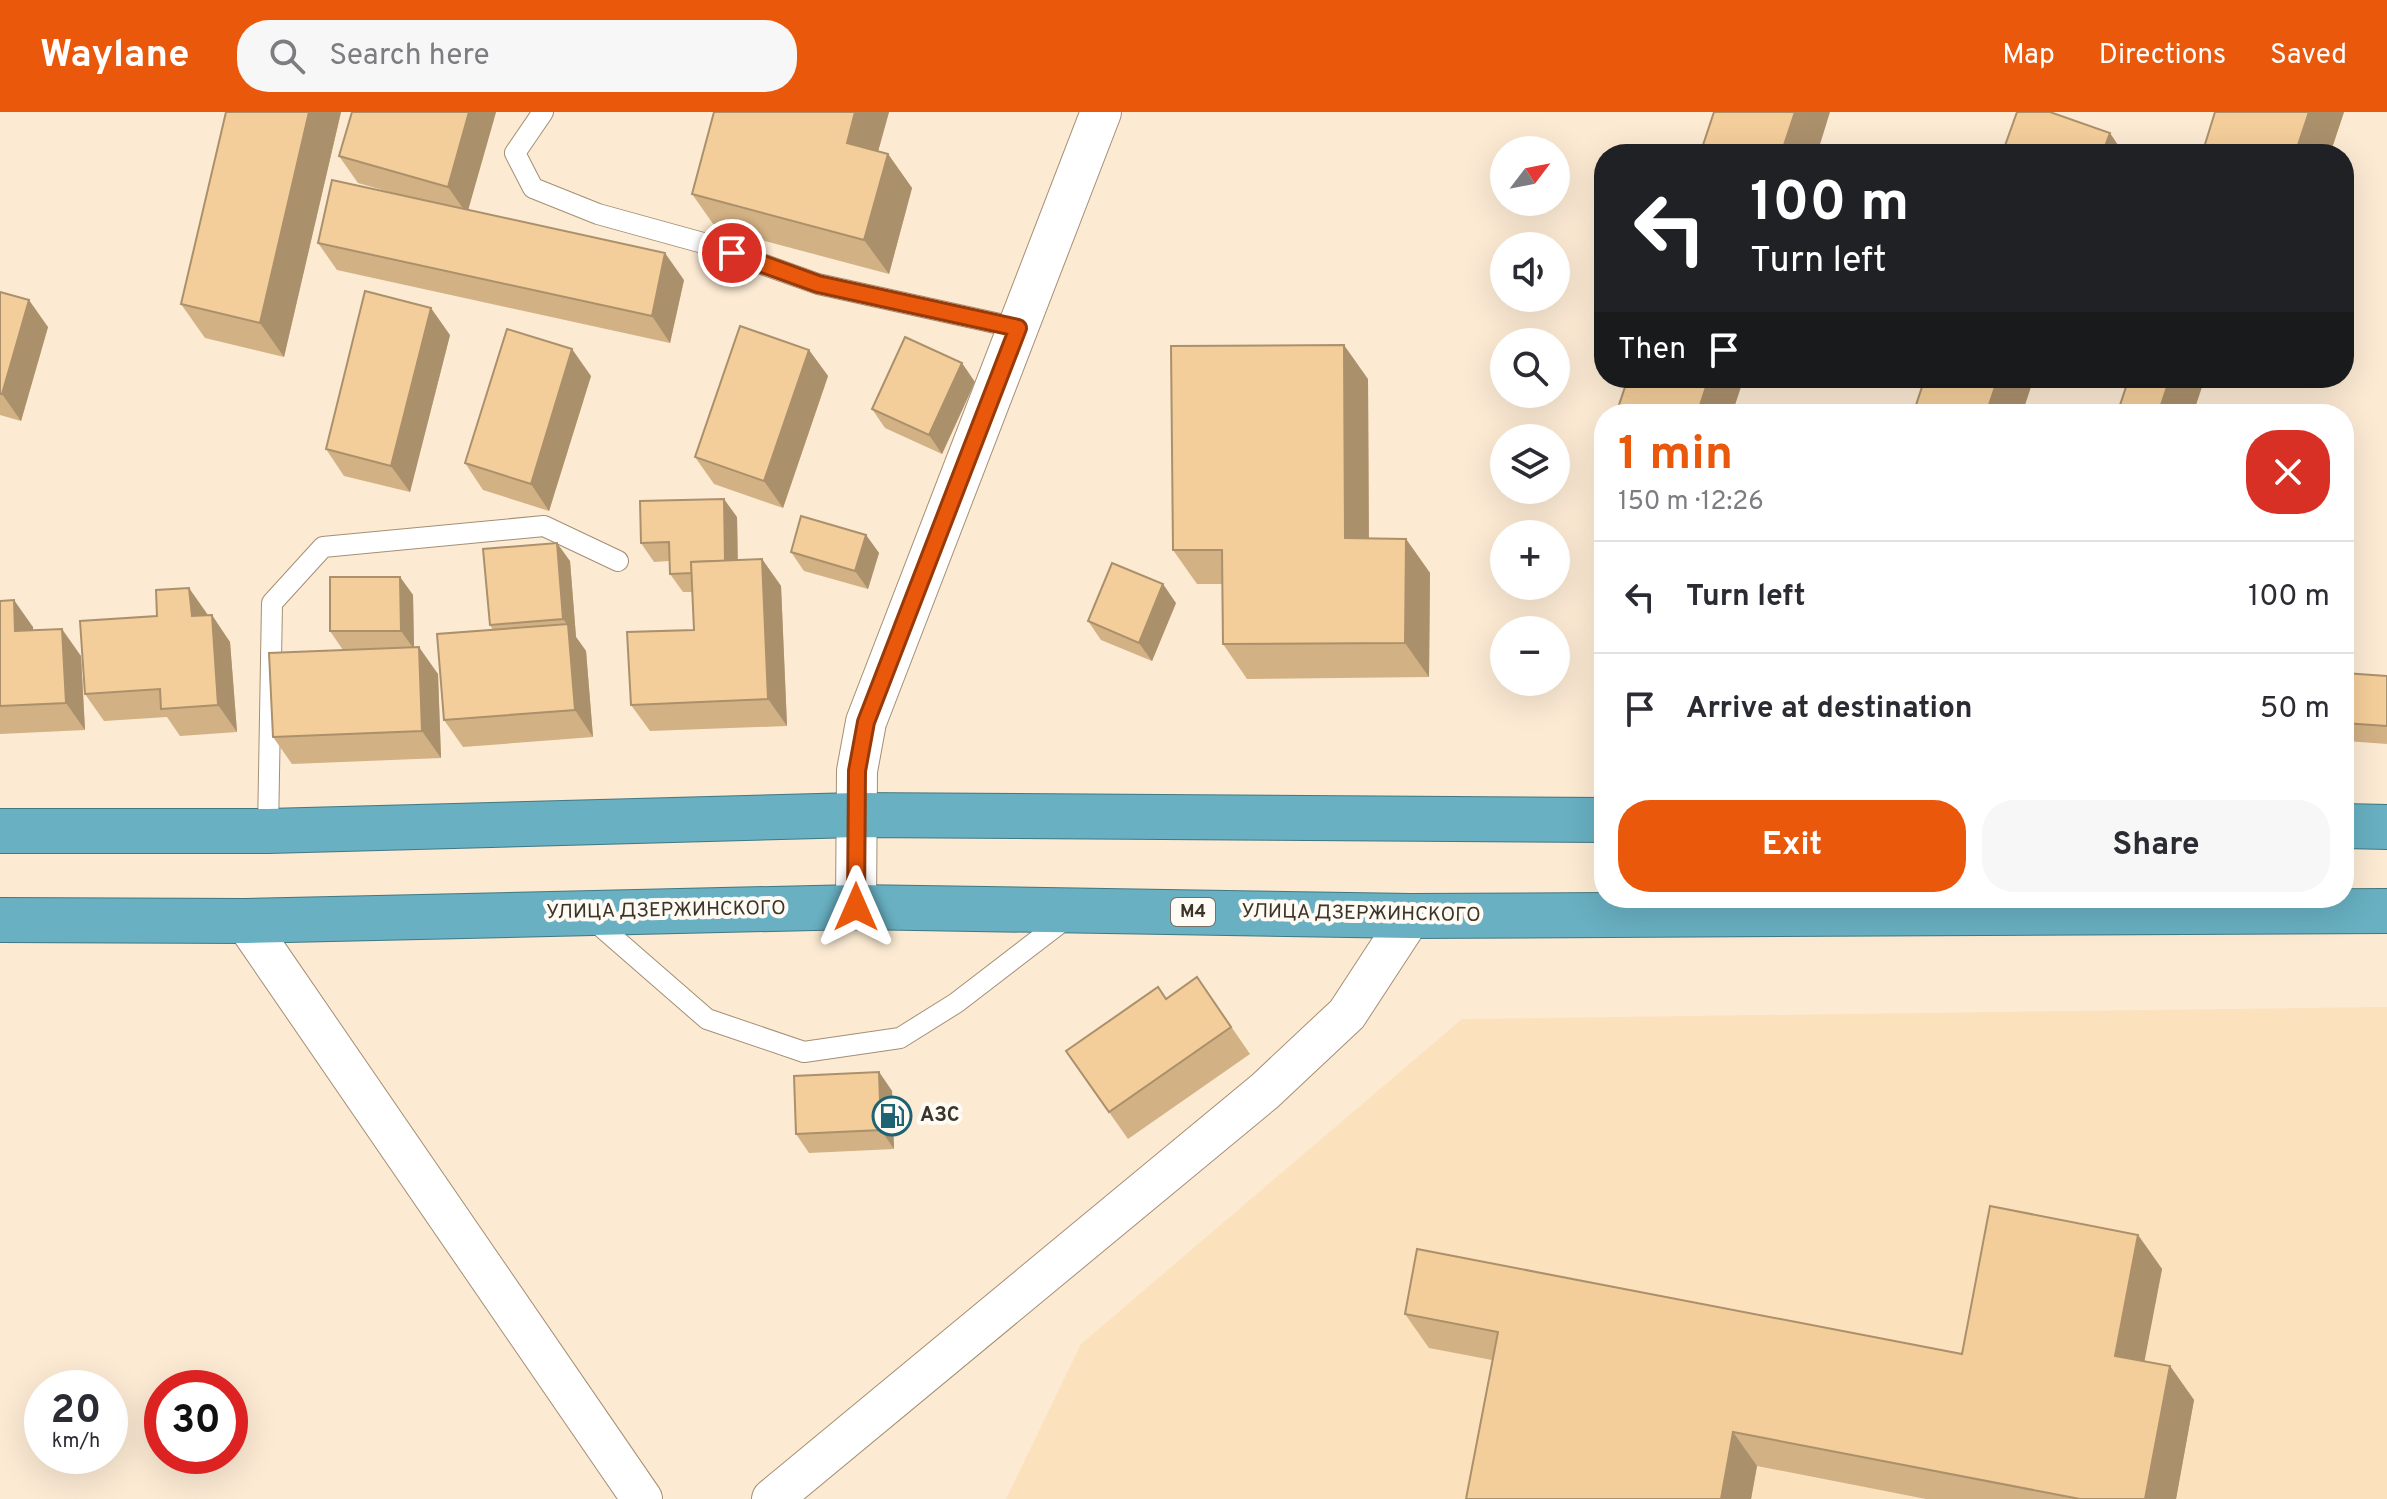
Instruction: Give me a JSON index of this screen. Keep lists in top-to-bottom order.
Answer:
{
  "streets": {
    "highway": ["УЛИЦА ДЗЕРЖИНСКОГО", "M4"]
  },
  "places": {
    "fuel station": ["АЗС"]
  },
  "north": "top right",
  "page": {
    "header": "Waylane",
    "search": "Search here",
    "nav": ["Map", "Directions", "Saved"],
    "map_buttons": ["+", "−"],
    "turn": ["100 m", "Turn left"],
    "then": "Then",
    "heading": ["1 min", "150 m · 12:26"],
    "list": [
      {
        "name": "Turn left",
        "value": "100 m"
      },
      {
        "name": "Arrive at destination",
        "value": "50 m"
      }
    ],
    "buttons": ["Exit", "Share"],
    "speed": "20 km/h",
    "limit": "30"
  }
}
